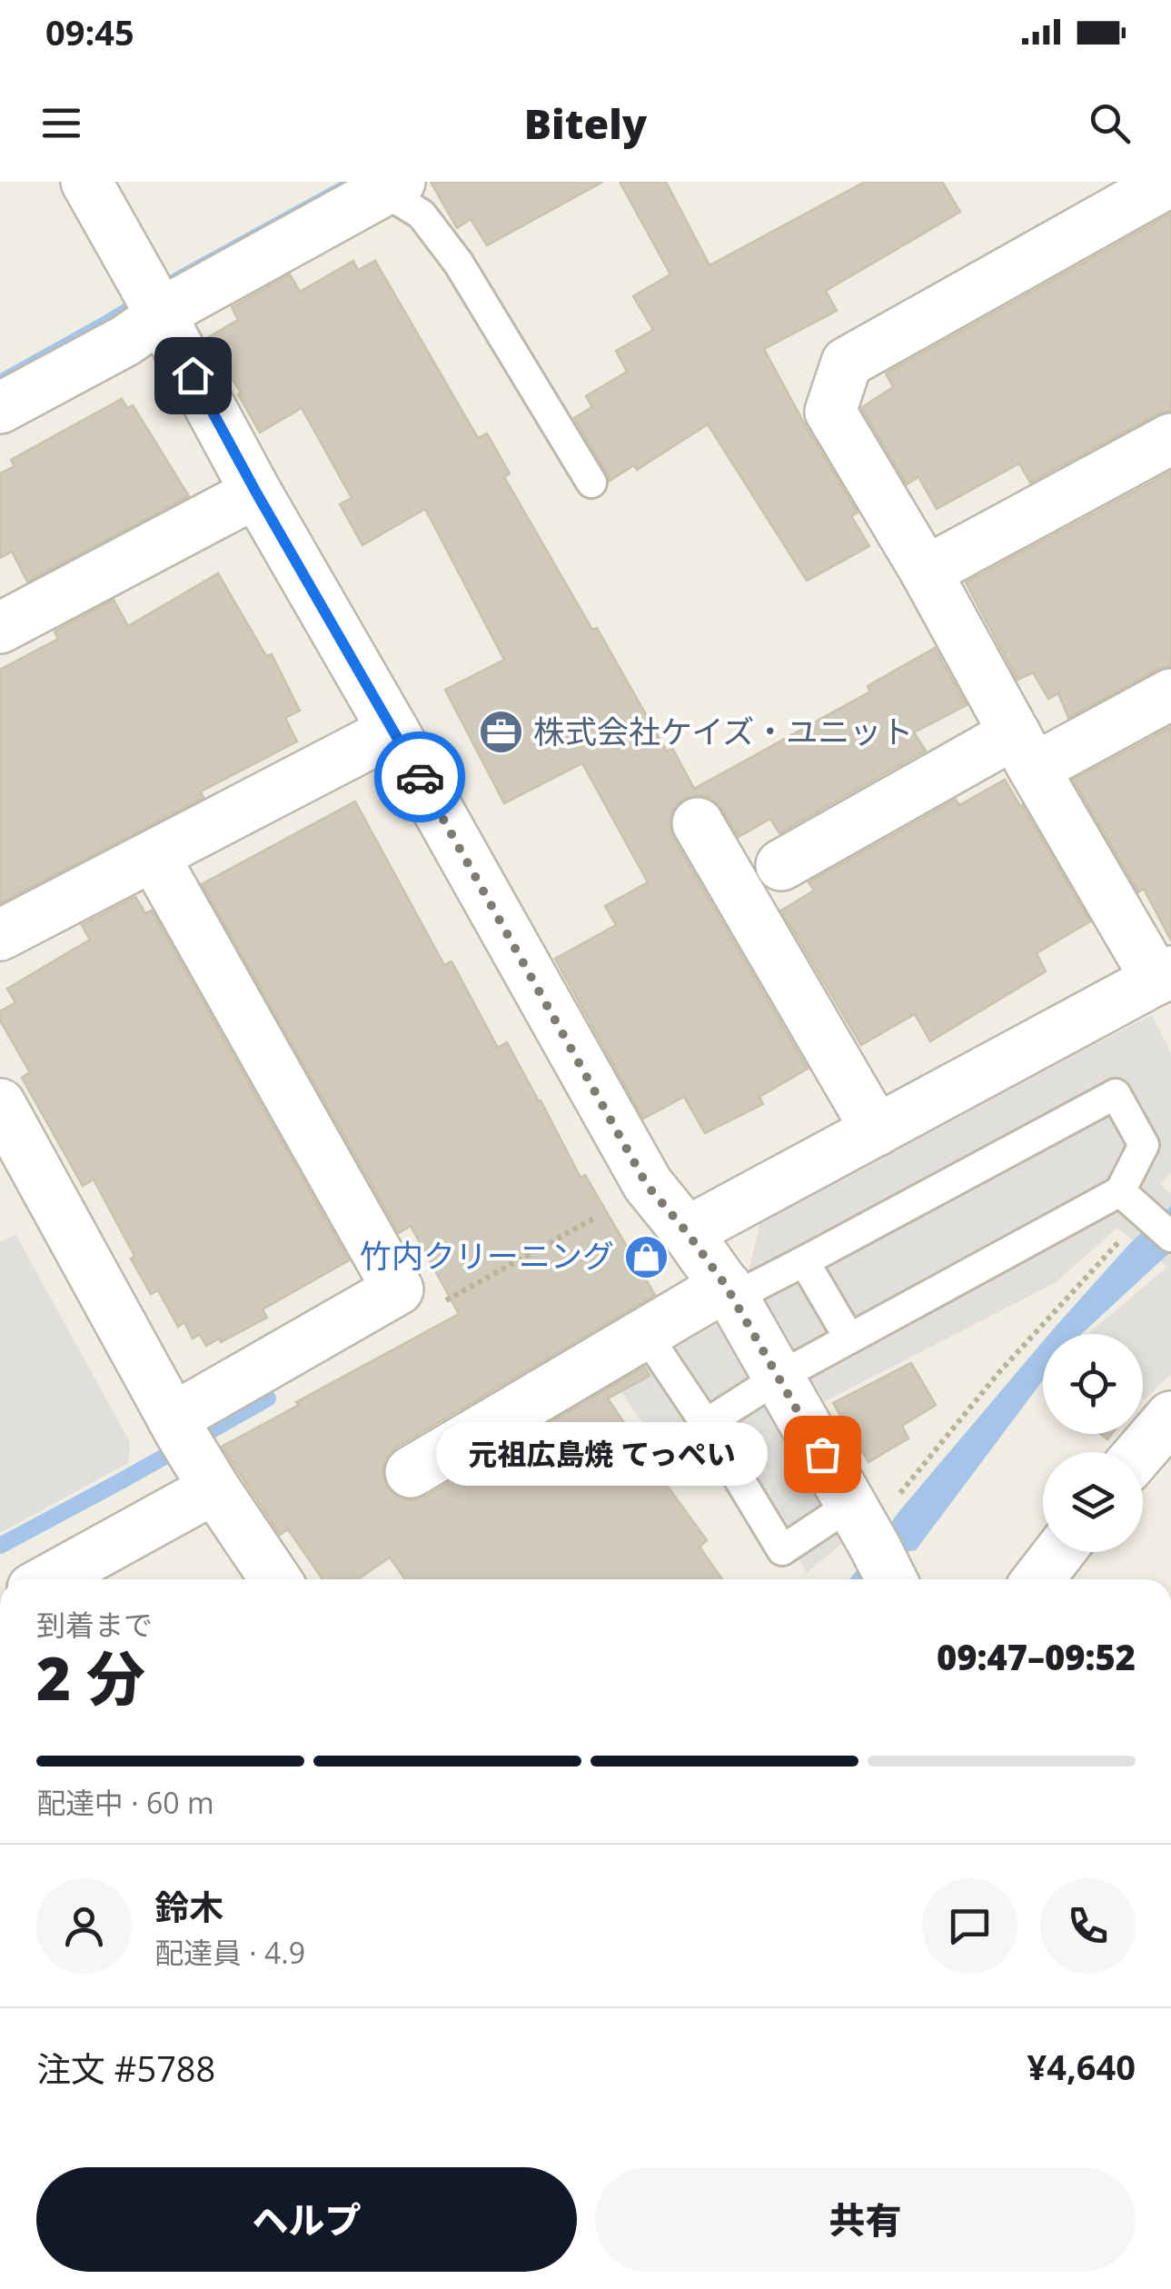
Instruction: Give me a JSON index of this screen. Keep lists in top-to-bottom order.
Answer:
{
  "places": {
    "office": ["株式会社ケイズ・ユニット"],
    "shop": ["竹内クリーニング"],
    "other": ["元祖広島焼 てっぺい"]
  },
  "page": {
    "status": "09:45",
    "header": "Bitely",
    "bubble": "元祖広島焼 てっぺい",
    "heading": ["2 分", "到着まで", "09:47–09:52"],
    "panel": [
      "鈴木",
      "配達員 · 4.9",
      "注文 #5788",
      "¥4,640"
    ],
    "bar": "配達中 · 60 m",
    "buttons": ["ヘルプ", "共有"]
  }
}
